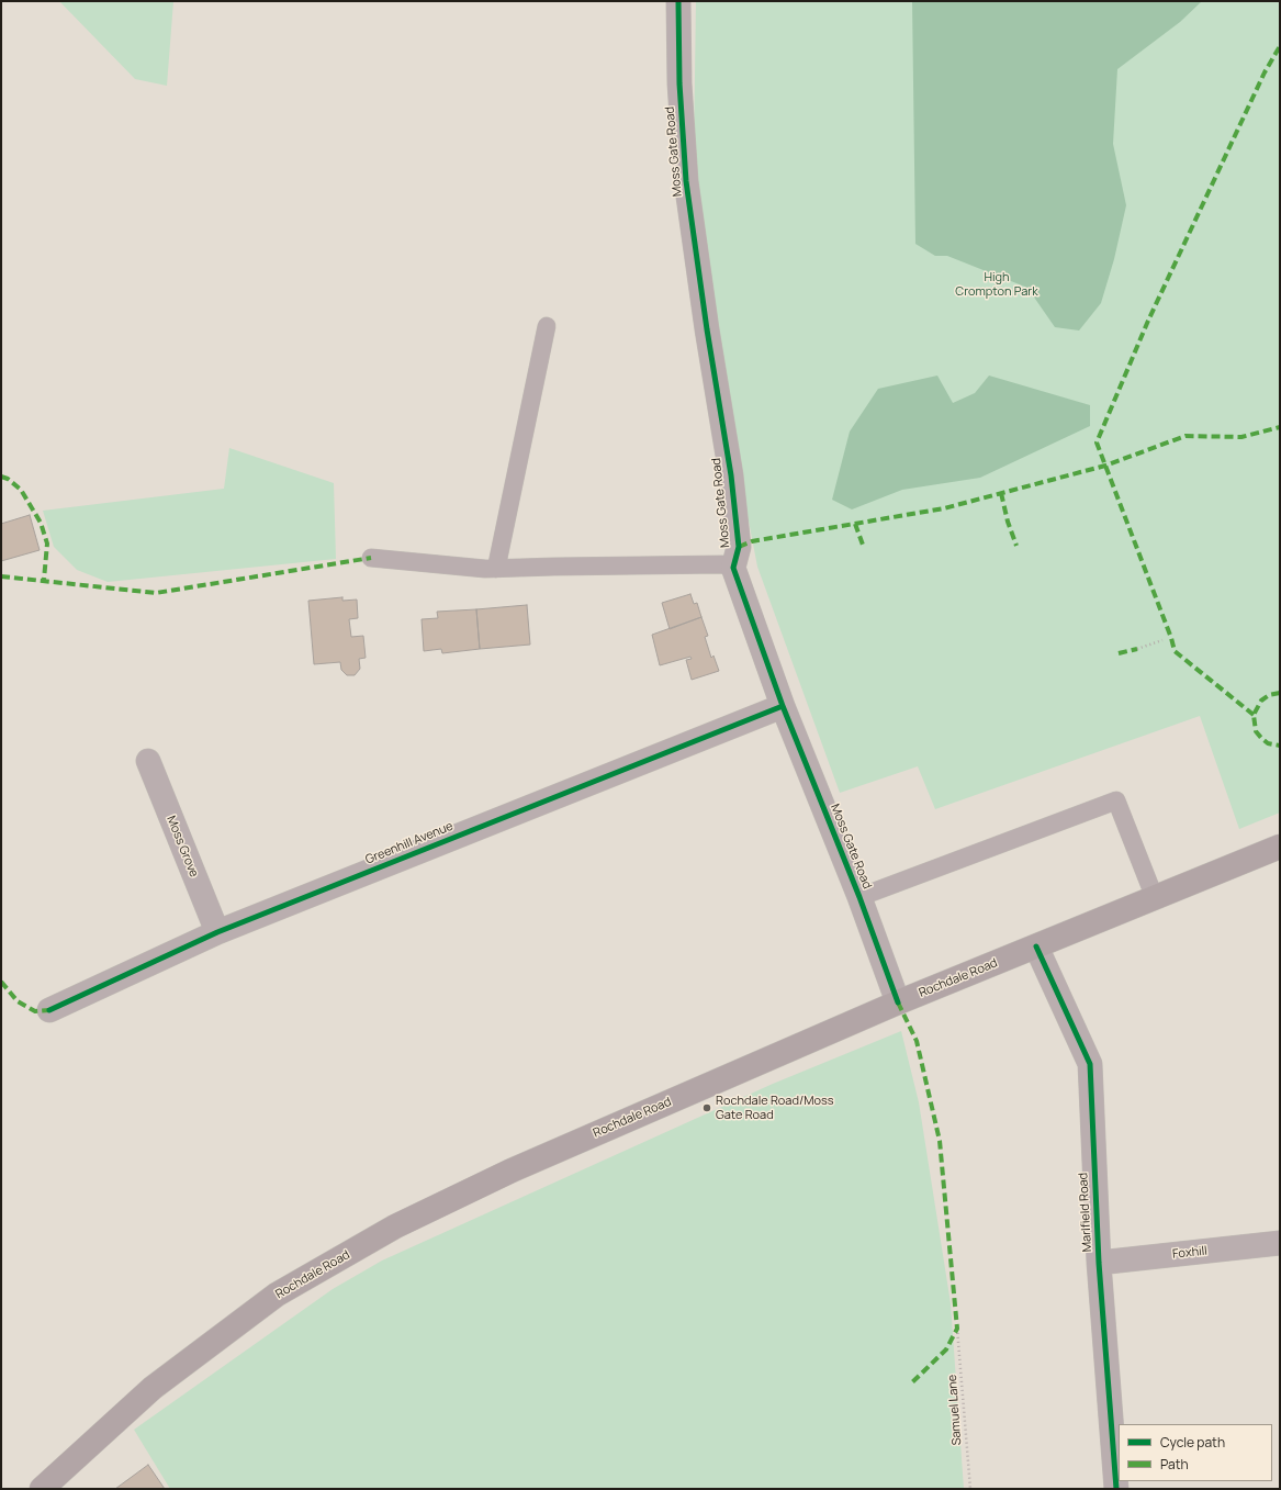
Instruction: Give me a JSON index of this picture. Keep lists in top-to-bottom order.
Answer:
{
  "streets": {
    "main road": ["Rochdale Road"],
    "street": [
      "Moss Gate Road",
      "Greenhill Avenue",
      "Moss Grove",
      "Marlfield Road",
      "Foxhill"
    ],
    "path": ["Samuel Lane"]
  },
  "crossings": [
    ["Moss Gate Road", "Greenhill Avenue"],
    ["Moss Gate Road", "Rochdale Road"],
    ["Greenhill Avenue", "Moss Grove"],
    ["Rochdale Road", "Marlfield Road"],
    ["Marlfield Road", "Foxhill"]
  ],
  "parks": ["High Crompton Park"],
  "places": ["Rochdale Road/Moss Gate Road"],
  "legend": ["Cycle path", "Path"]
}
